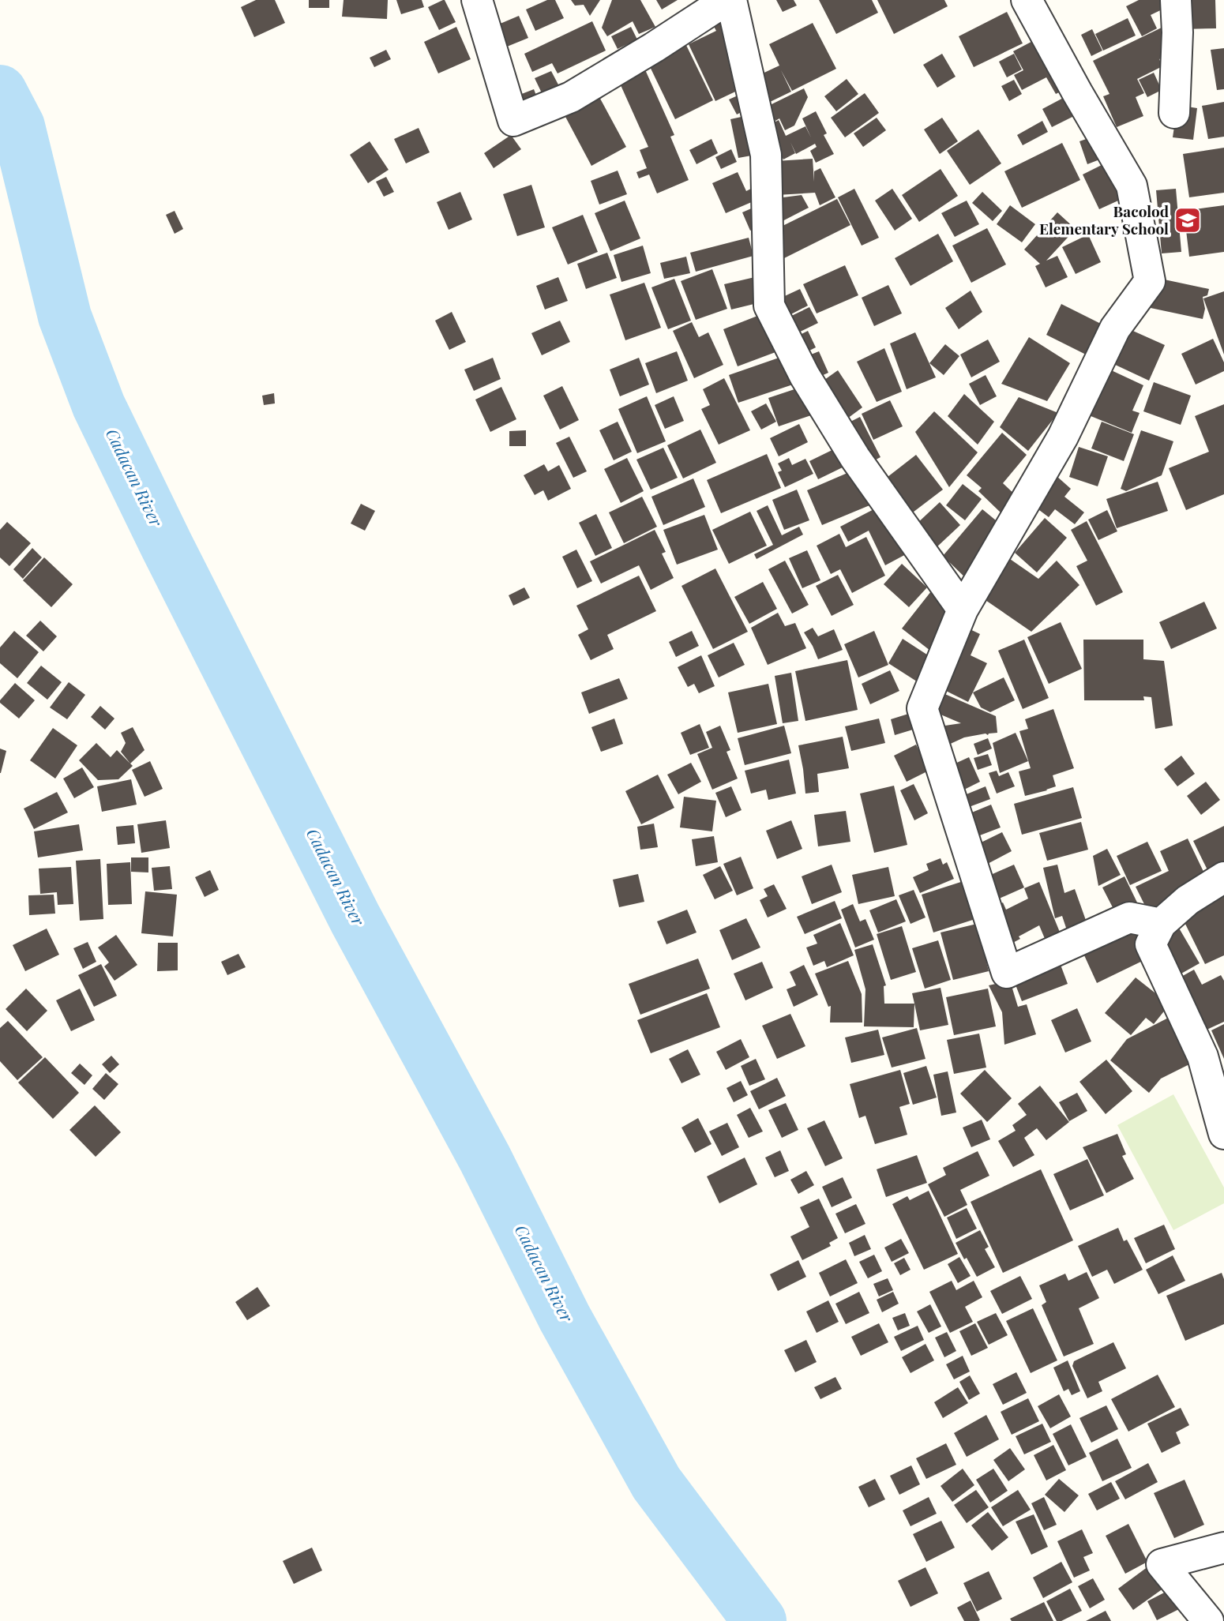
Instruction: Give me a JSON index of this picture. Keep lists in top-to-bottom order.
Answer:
{
  "water": ["Cadacan River"],
  "places": {
    "school or university": ["Bacolod Elementary School"]
  }
}
